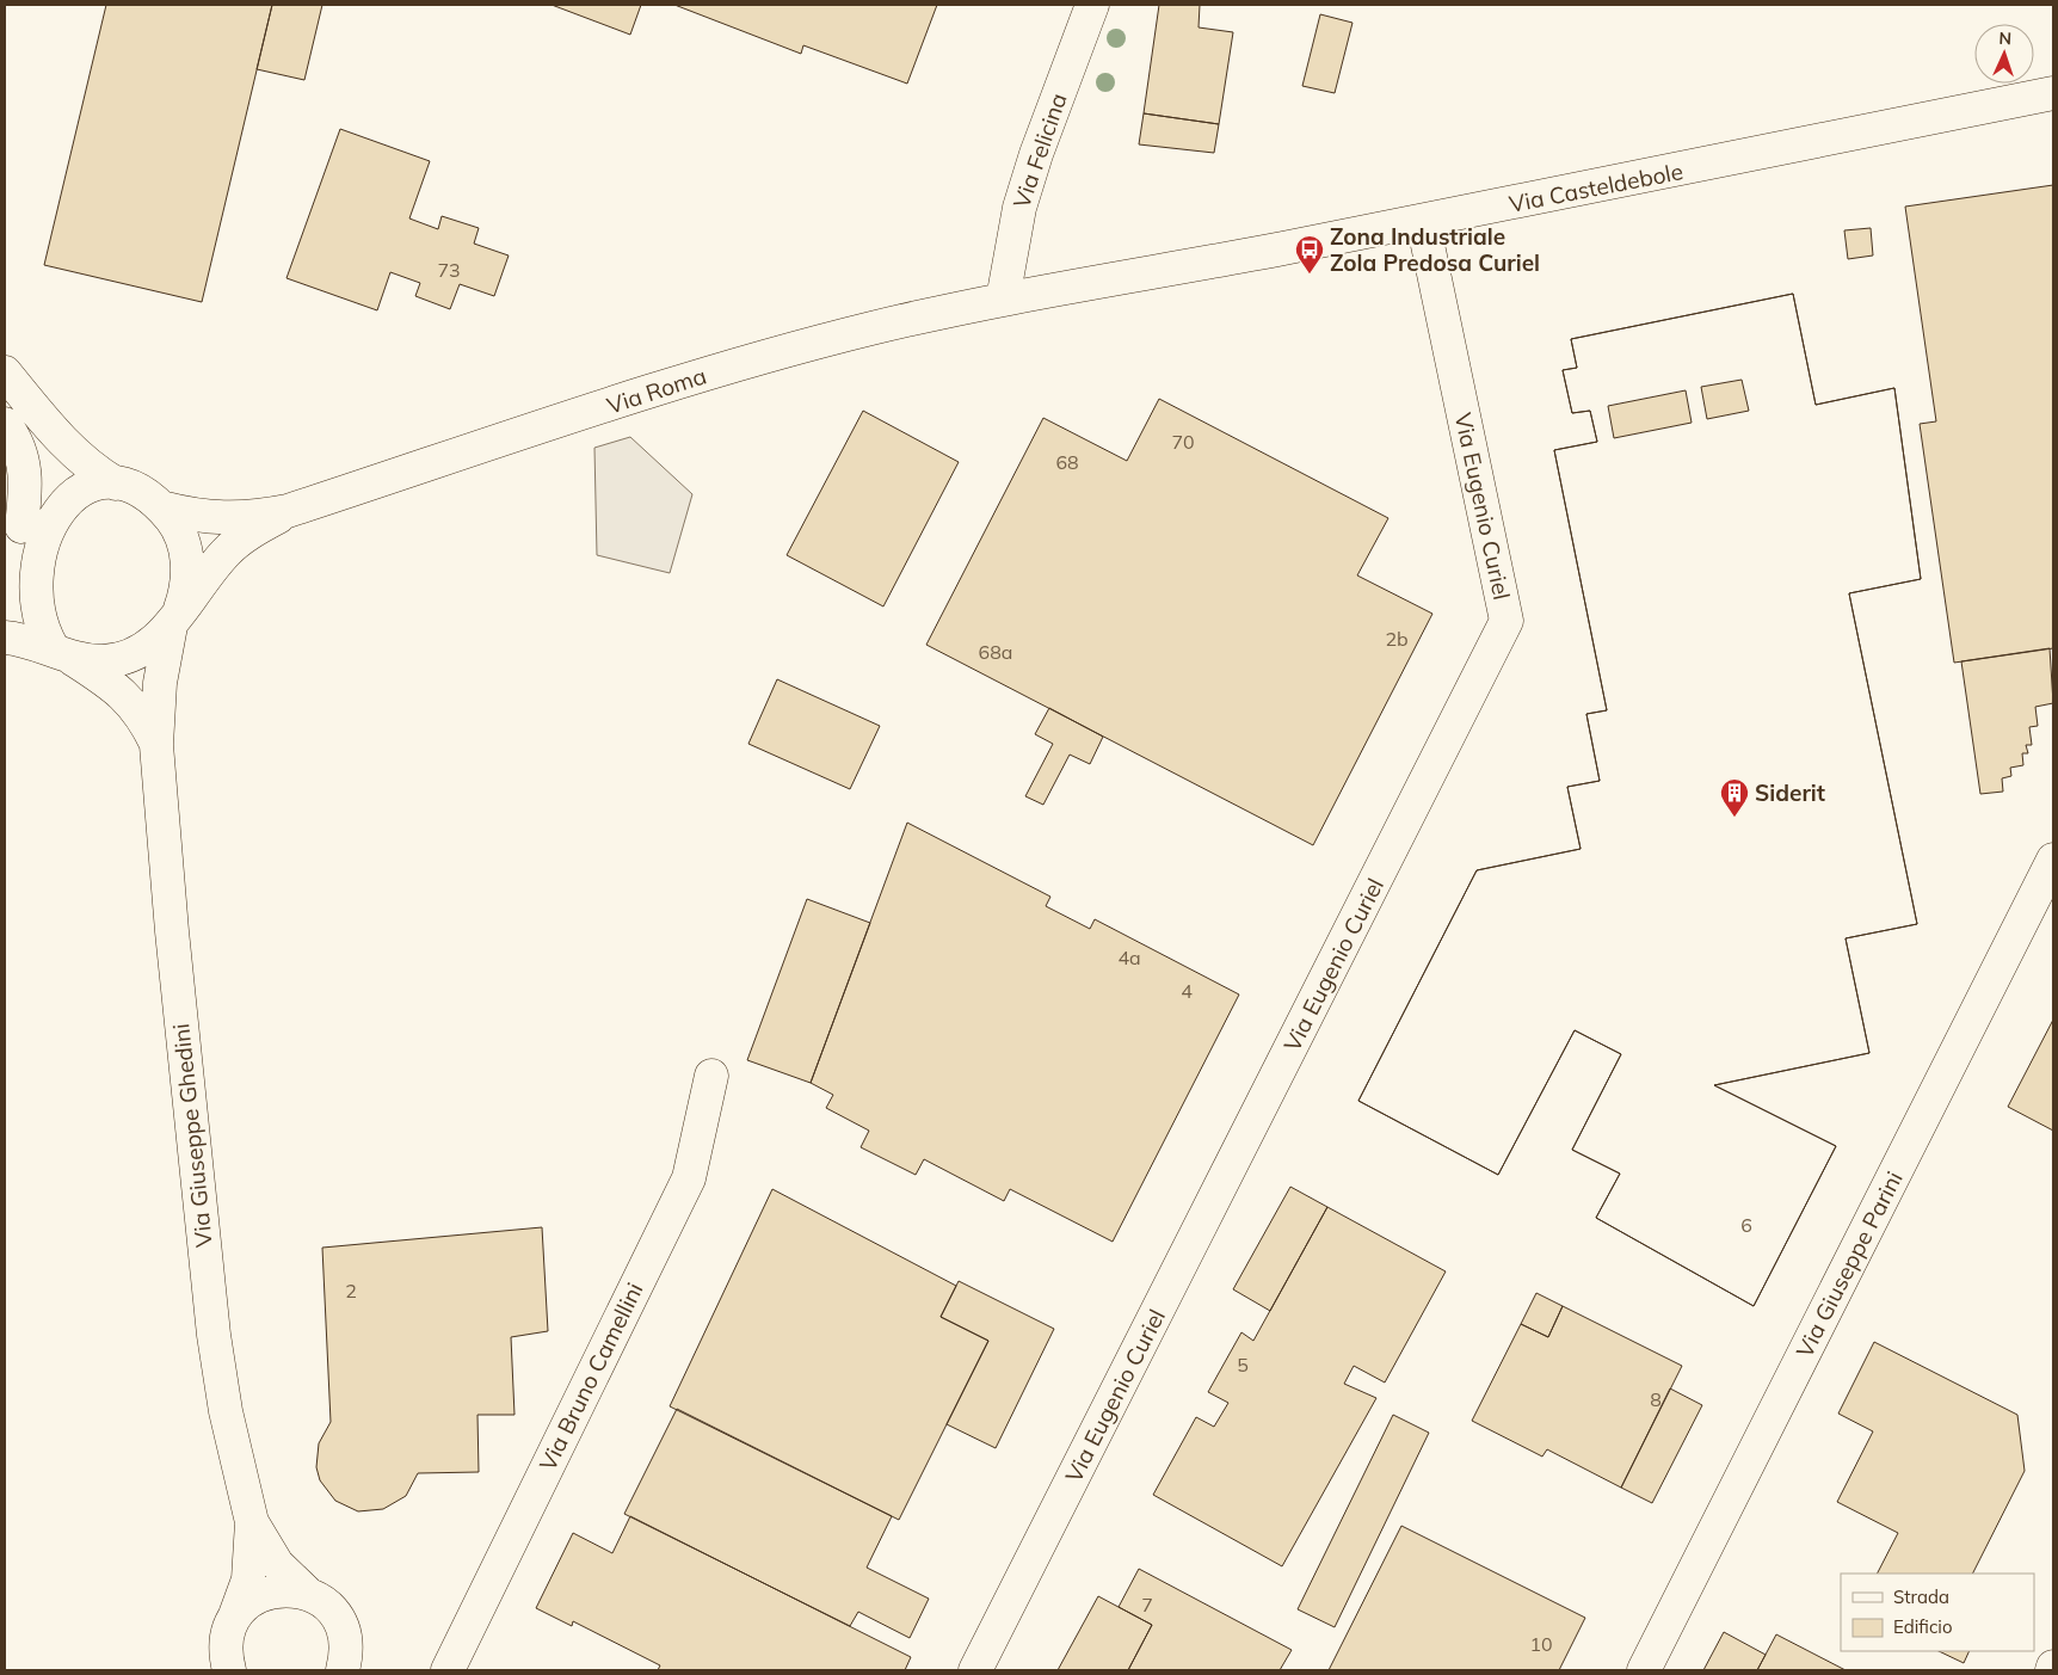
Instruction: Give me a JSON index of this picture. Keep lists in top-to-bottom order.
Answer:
{
  "streets": {
    "street": [
      "Via Felicina",
      "Via Casteldebole",
      "Via Roma",
      "Via Eugenio Curiel",
      "Via Giuseppe Ghedini",
      "Via Giuseppe Parini",
      "Via Bruno Camellini"
    ]
  },
  "crossings": [
    ["Via Felicina", "Via Casteldebole"],
    ["Via Felicina", "Via Roma"],
    ["Via Casteldebole", "Via Roma"],
    ["Via Casteldebole", "Via Eugenio Curiel"],
    ["Via Roma", "Via Giuseppe Ghedini"]
  ],
  "places": {
    "bus stop": ["Zona Industriale Zola Predosa Curiel"],
    "building": ["Siderit"]
  },
  "house_numbers": [
    "73",
    "70",
    "68",
    "2b",
    "68a",
    "4a",
    "4",
    "6",
    "2",
    "5",
    "8",
    "7",
    "10"
  ],
  "legend": ["Strada", "Edificio"],
  "north": "top"
}
